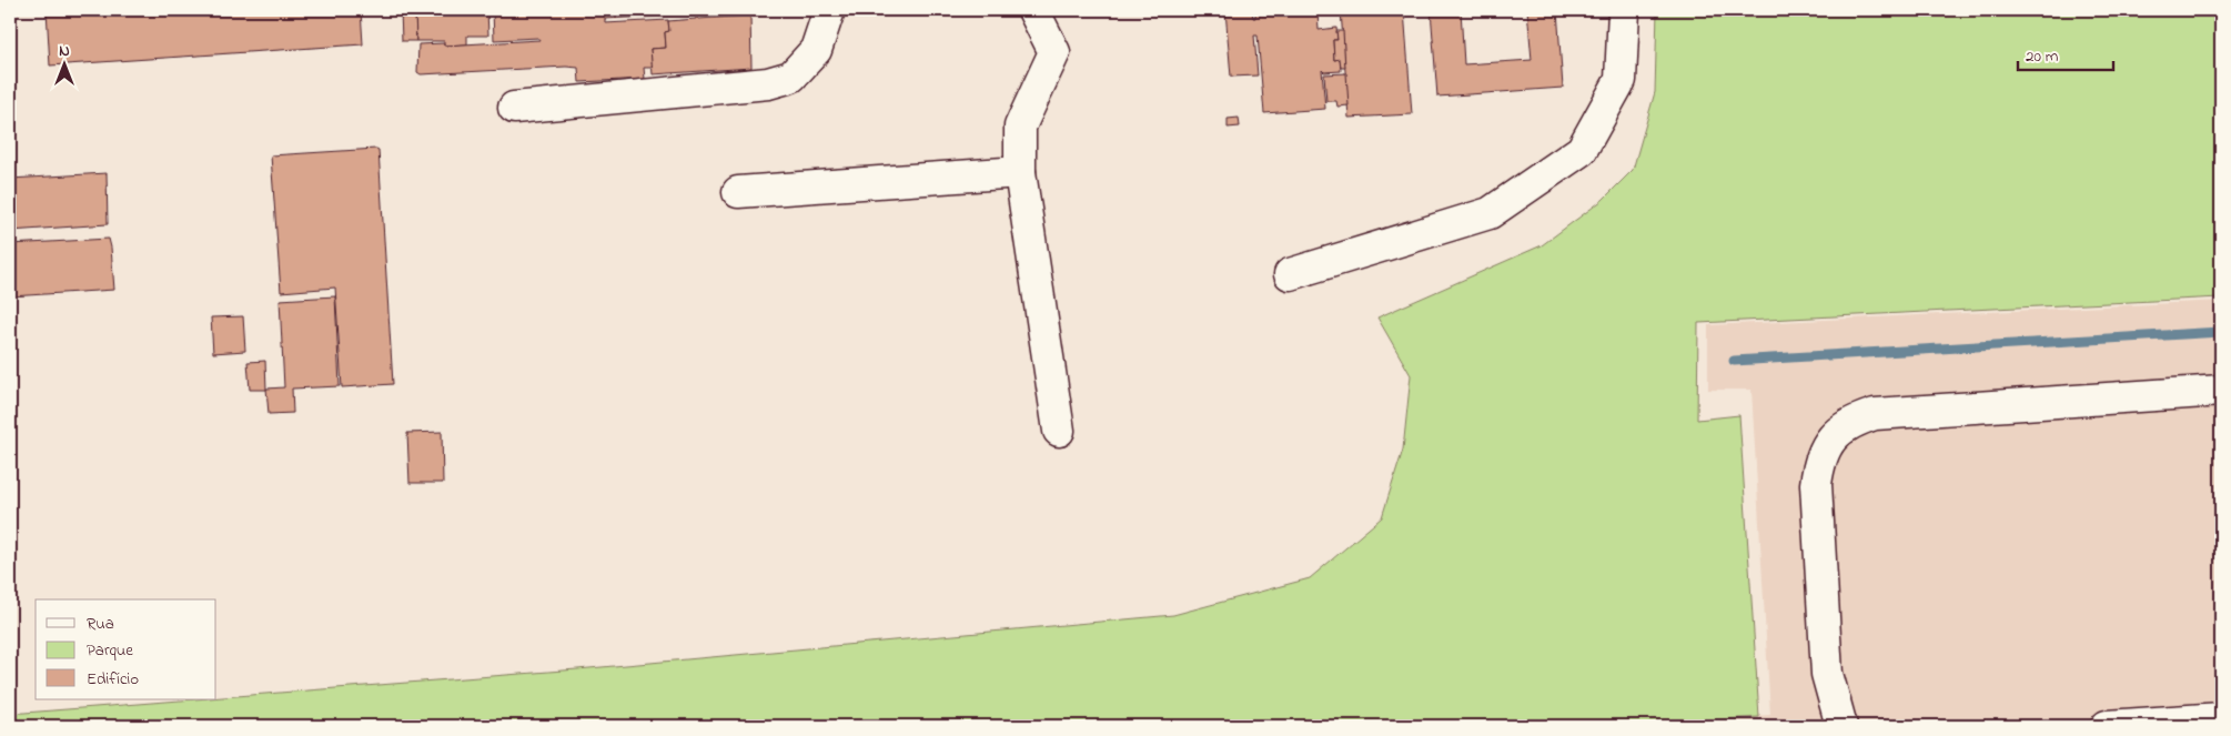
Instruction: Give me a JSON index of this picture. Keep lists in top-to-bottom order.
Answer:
{
  "legend": ["Rua", "Parque", "Edifício"],
  "scale_bar": "20 m",
  "north": "top"
}
